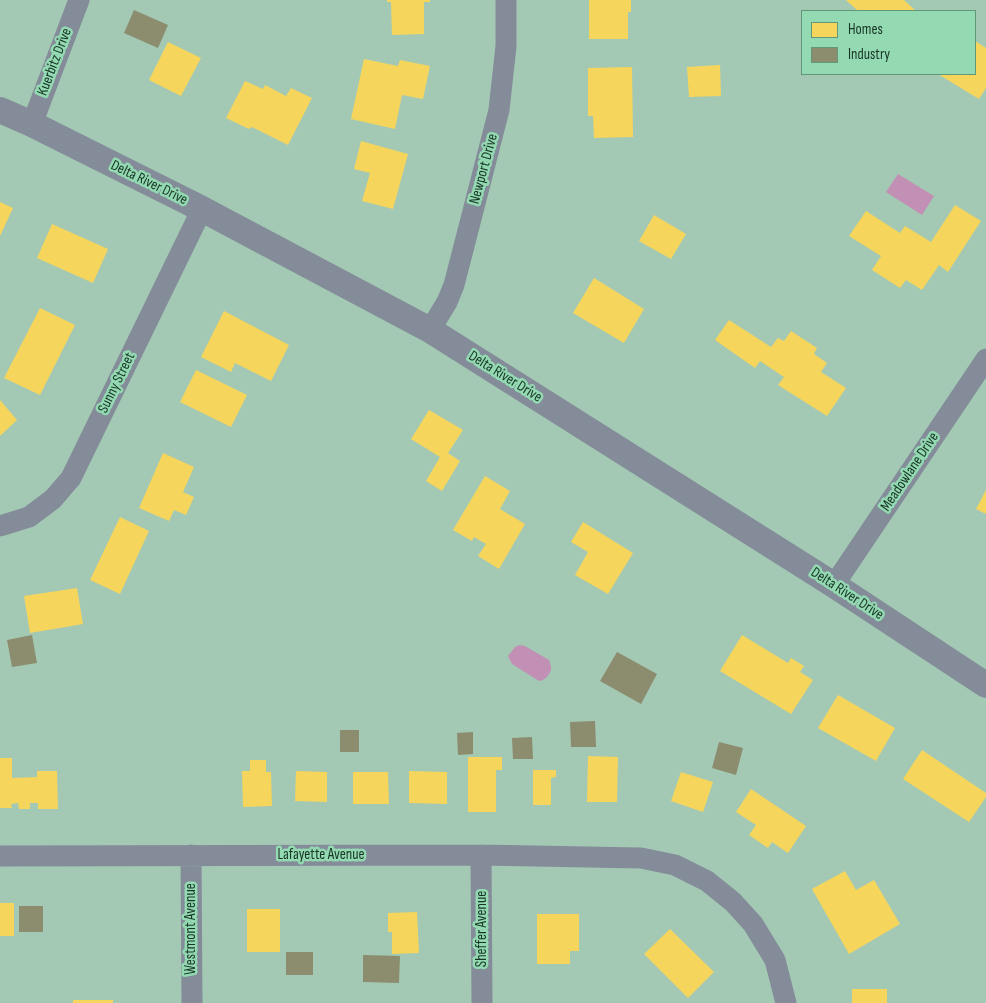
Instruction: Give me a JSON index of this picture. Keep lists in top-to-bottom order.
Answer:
{
  "streets": {
    "street": [
      "Kuerbitz Drive",
      "Newport Drive",
      "Delta River Drive",
      "Sunny Street",
      "Meadowlane Drive",
      "Lafayette Avenue",
      "Westmont Avenue",
      "Sheffer Avenue"
    ]
  },
  "crossings": [
    ["Kuerbitz Drive", "Delta River Drive"],
    ["Newport Drive", "Delta River Drive"],
    ["Delta River Drive", "Sunny Street"],
    ["Delta River Drive", "Meadowlane Drive"],
    ["Lafayette Avenue", "Westmont Avenue"],
    ["Lafayette Avenue", "Sheffer Avenue"]
  ],
  "legend": ["Homes", "Industry"]
}
